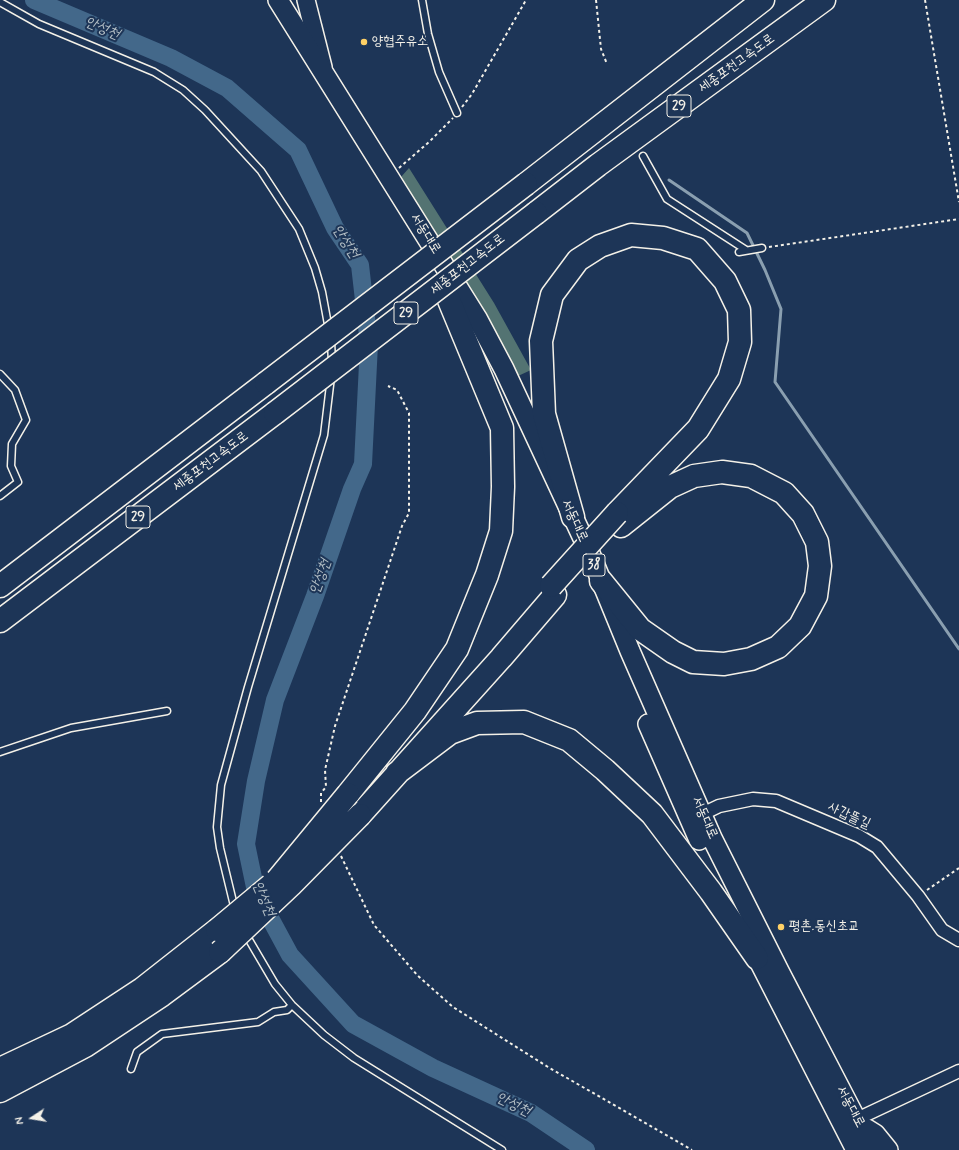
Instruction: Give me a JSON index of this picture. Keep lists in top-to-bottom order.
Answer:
{
  "streets": {
    "highway": ["세종포천고속도로", "29"],
    "main road": ["서동대로", "38"],
    "street": ["사갑뜰길"]
  },
  "crossings": [
    ["서동대로", "사갑뜰길"]
  ],
  "water": ["안성천"],
  "places": ["양협주유소", "평촌.동신초교"],
  "north": "left"
}
